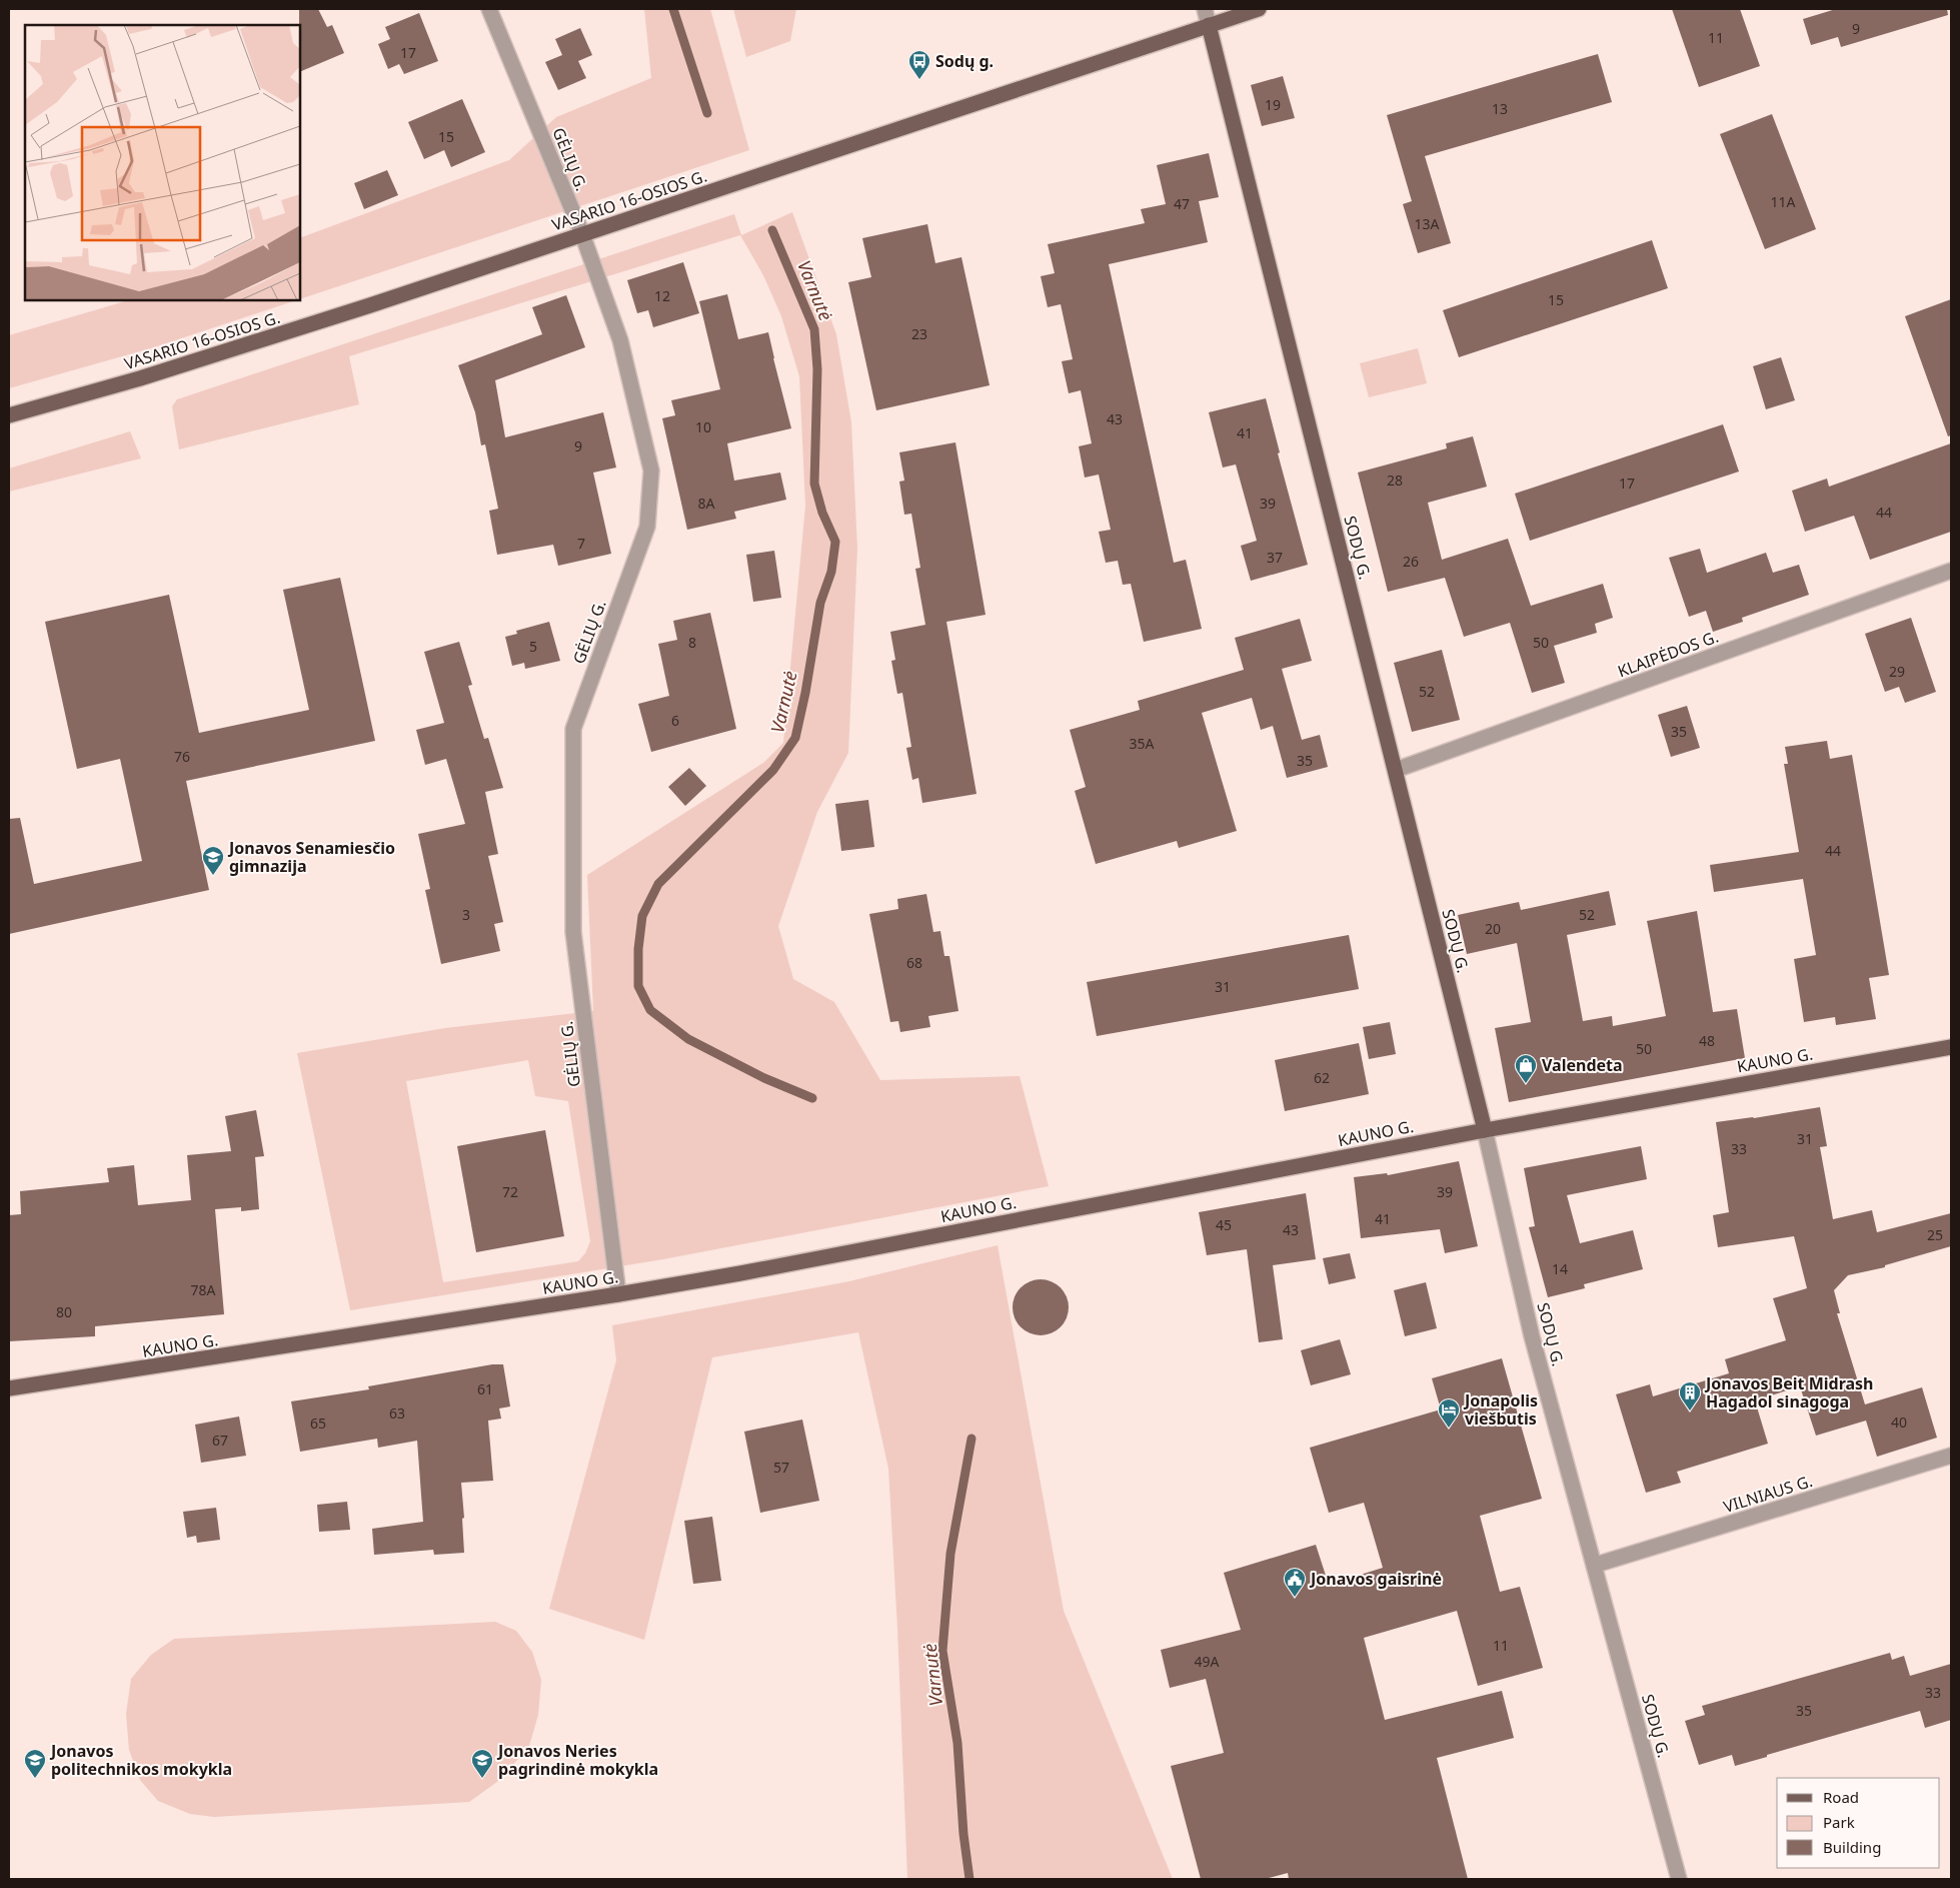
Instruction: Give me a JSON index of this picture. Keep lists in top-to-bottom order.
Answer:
{
  "streets": {
    "main road": ["VASARIO 16-OSIOS G.", "SODŲ G.", "KAUNO G."],
    "street": ["GĖLIŲ G.", "KLAIPĖDOS G.", "VILNIAUS G."]
  },
  "crossings": [
    ["GĖLIŲ G.", "VASARIO 16-OSIOS G."],
    ["GĖLIŲ G.", "KAUNO G."],
    ["VASARIO 16-OSIOS G.", "SODŲ G."],
    ["SODŲ G.", "KLAIPĖDOS G."],
    ["SODŲ G.", "KAUNO G."],
    ["SODŲ G.", "VILNIAUS G."]
  ],
  "water": ["Varnutė"],
  "places": {
    "bus stop": ["Sodų g."],
    "school or university": ["Jonavos Senamiesčio gimnazija", "Jonavos politechnikos mokykla", "Jonavos Neries pagrindinė mokykla"],
    "shop": ["Valendeta"],
    "building": ["Jonavos Beit Midrash Hagadol sinagoga"],
    "hotel": ["Jonapolis viešbutis"],
    "public building": ["Jonavos gaisrinė"]
  },
  "house_numbers": [
    "9",
    "11",
    "17",
    "19",
    "13",
    "15",
    "11A",
    "47",
    "13A",
    "12",
    "15",
    "23",
    "43",
    "10",
    "41",
    "9",
    "28",
    "17",
    "8A",
    "39",
    "44",
    "7",
    "37",
    "26",
    "8",
    "50",
    "5",
    "29",
    "52",
    "6",
    "35",
    "35A",
    "76",
    "35",
    "44",
    "3",
    "52",
    "20",
    "68",
    "31",
    "48",
    "50",
    "62",
    "31",
    "33",
    "72",
    "39",
    "41",
    "45",
    "43",
    "25",
    "14",
    "78A",
    "80",
    "61",
    "63",
    "40",
    "65",
    "67",
    "57",
    "11",
    "49A",
    "33",
    "35"
  ],
  "legend": ["Road", "Park", "Building"]
}
